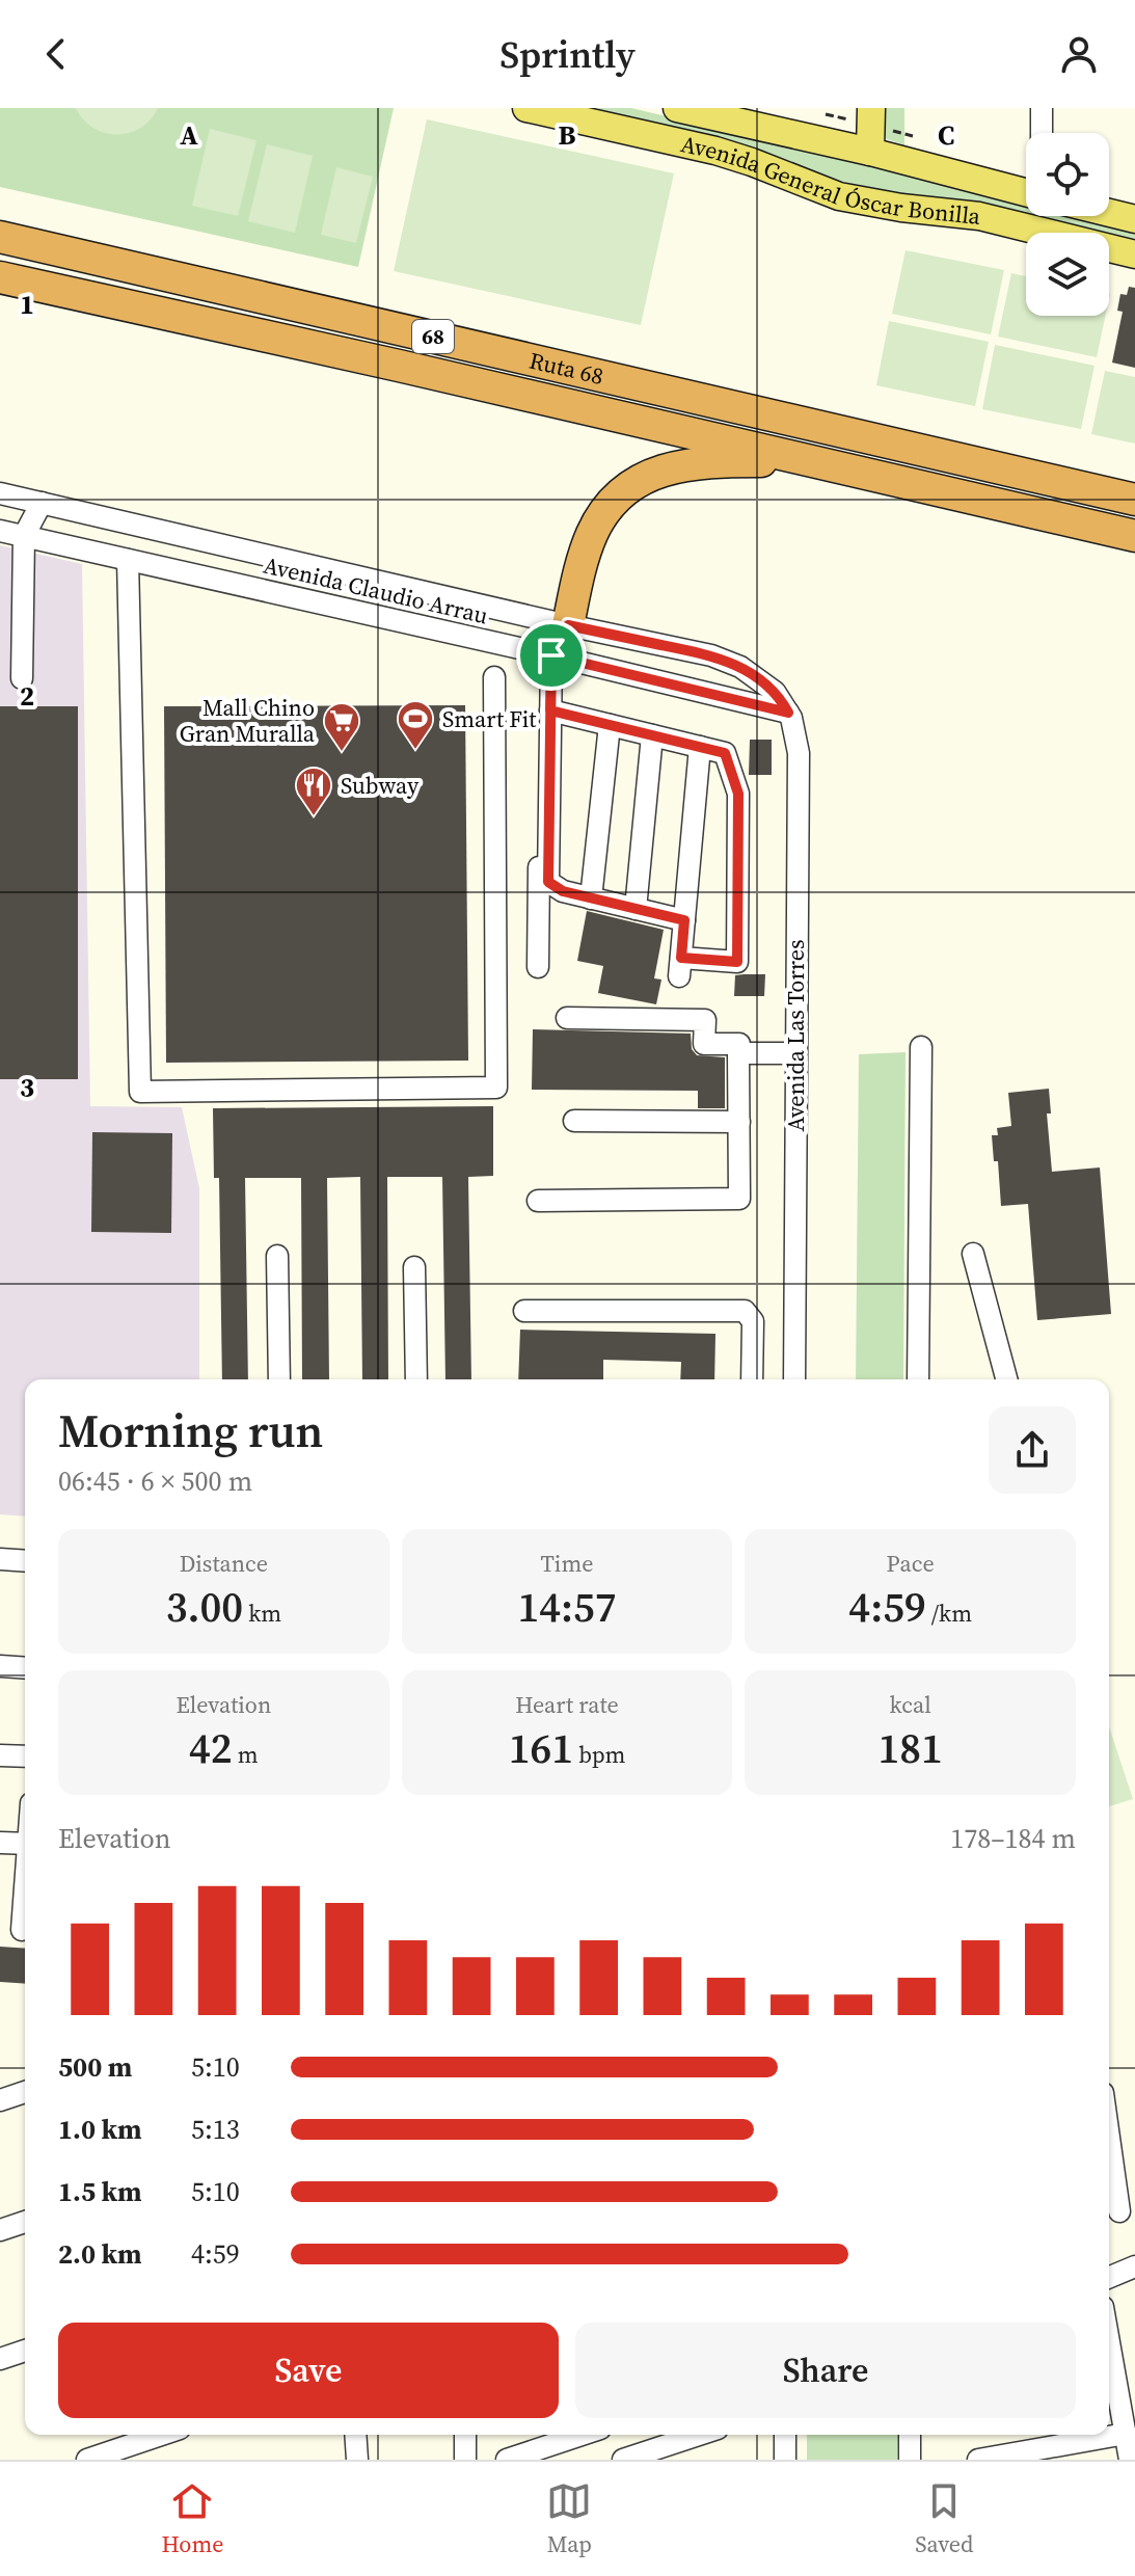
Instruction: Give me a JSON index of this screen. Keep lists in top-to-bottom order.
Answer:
{
  "streets": {
    "highway": ["68", "Ruta 68"],
    "main road": ["Avenida General Óscar Bonilla"],
    "street": ["Avenida Claudio Arrau", "Avenida Las Torres"]
  },
  "crossings": [
    ["Avenida Claudio Arrau", "Avenida Las Torres"]
  ],
  "places": {
    "sports": ["Smart Fit"],
    "supermarket": ["Mall Chino Gran Muralla"],
    "restaurant": ["Subway"]
  },
  "page": {
    "header": "Sprintly",
    "heading": ["Morning run", "06:45 · 6 × 500 m"],
    "stats": [
      ["Distance", "3.00 km"],
      ["Time", "14:57"],
      ["Pace", "4:59 /km"],
      ["Elevation", "42 m"],
      ["Heart rate", "161 bpm"],
      ["kcal", "181"]
    ],
    "chart": ["Elevation", "178–184 m"],
    "list": [
      {
        "name": "500 m",
        "note": "5:10"
      },
      {
        "name": "1.0 km",
        "note": "5:13"
      },
      {
        "name": "1.5 km",
        "note": "5:10"
      },
      {
        "name": "2.0 km",
        "note": "4:59"
      }
    ],
    "buttons": ["Save", "Share"],
    "tabs": ["Home", "Map", "Saved"]
  },
  "grid": {
    "columns": ["A", "B", "C"],
    "rows": ["1", "2", "3"]
  }
}
